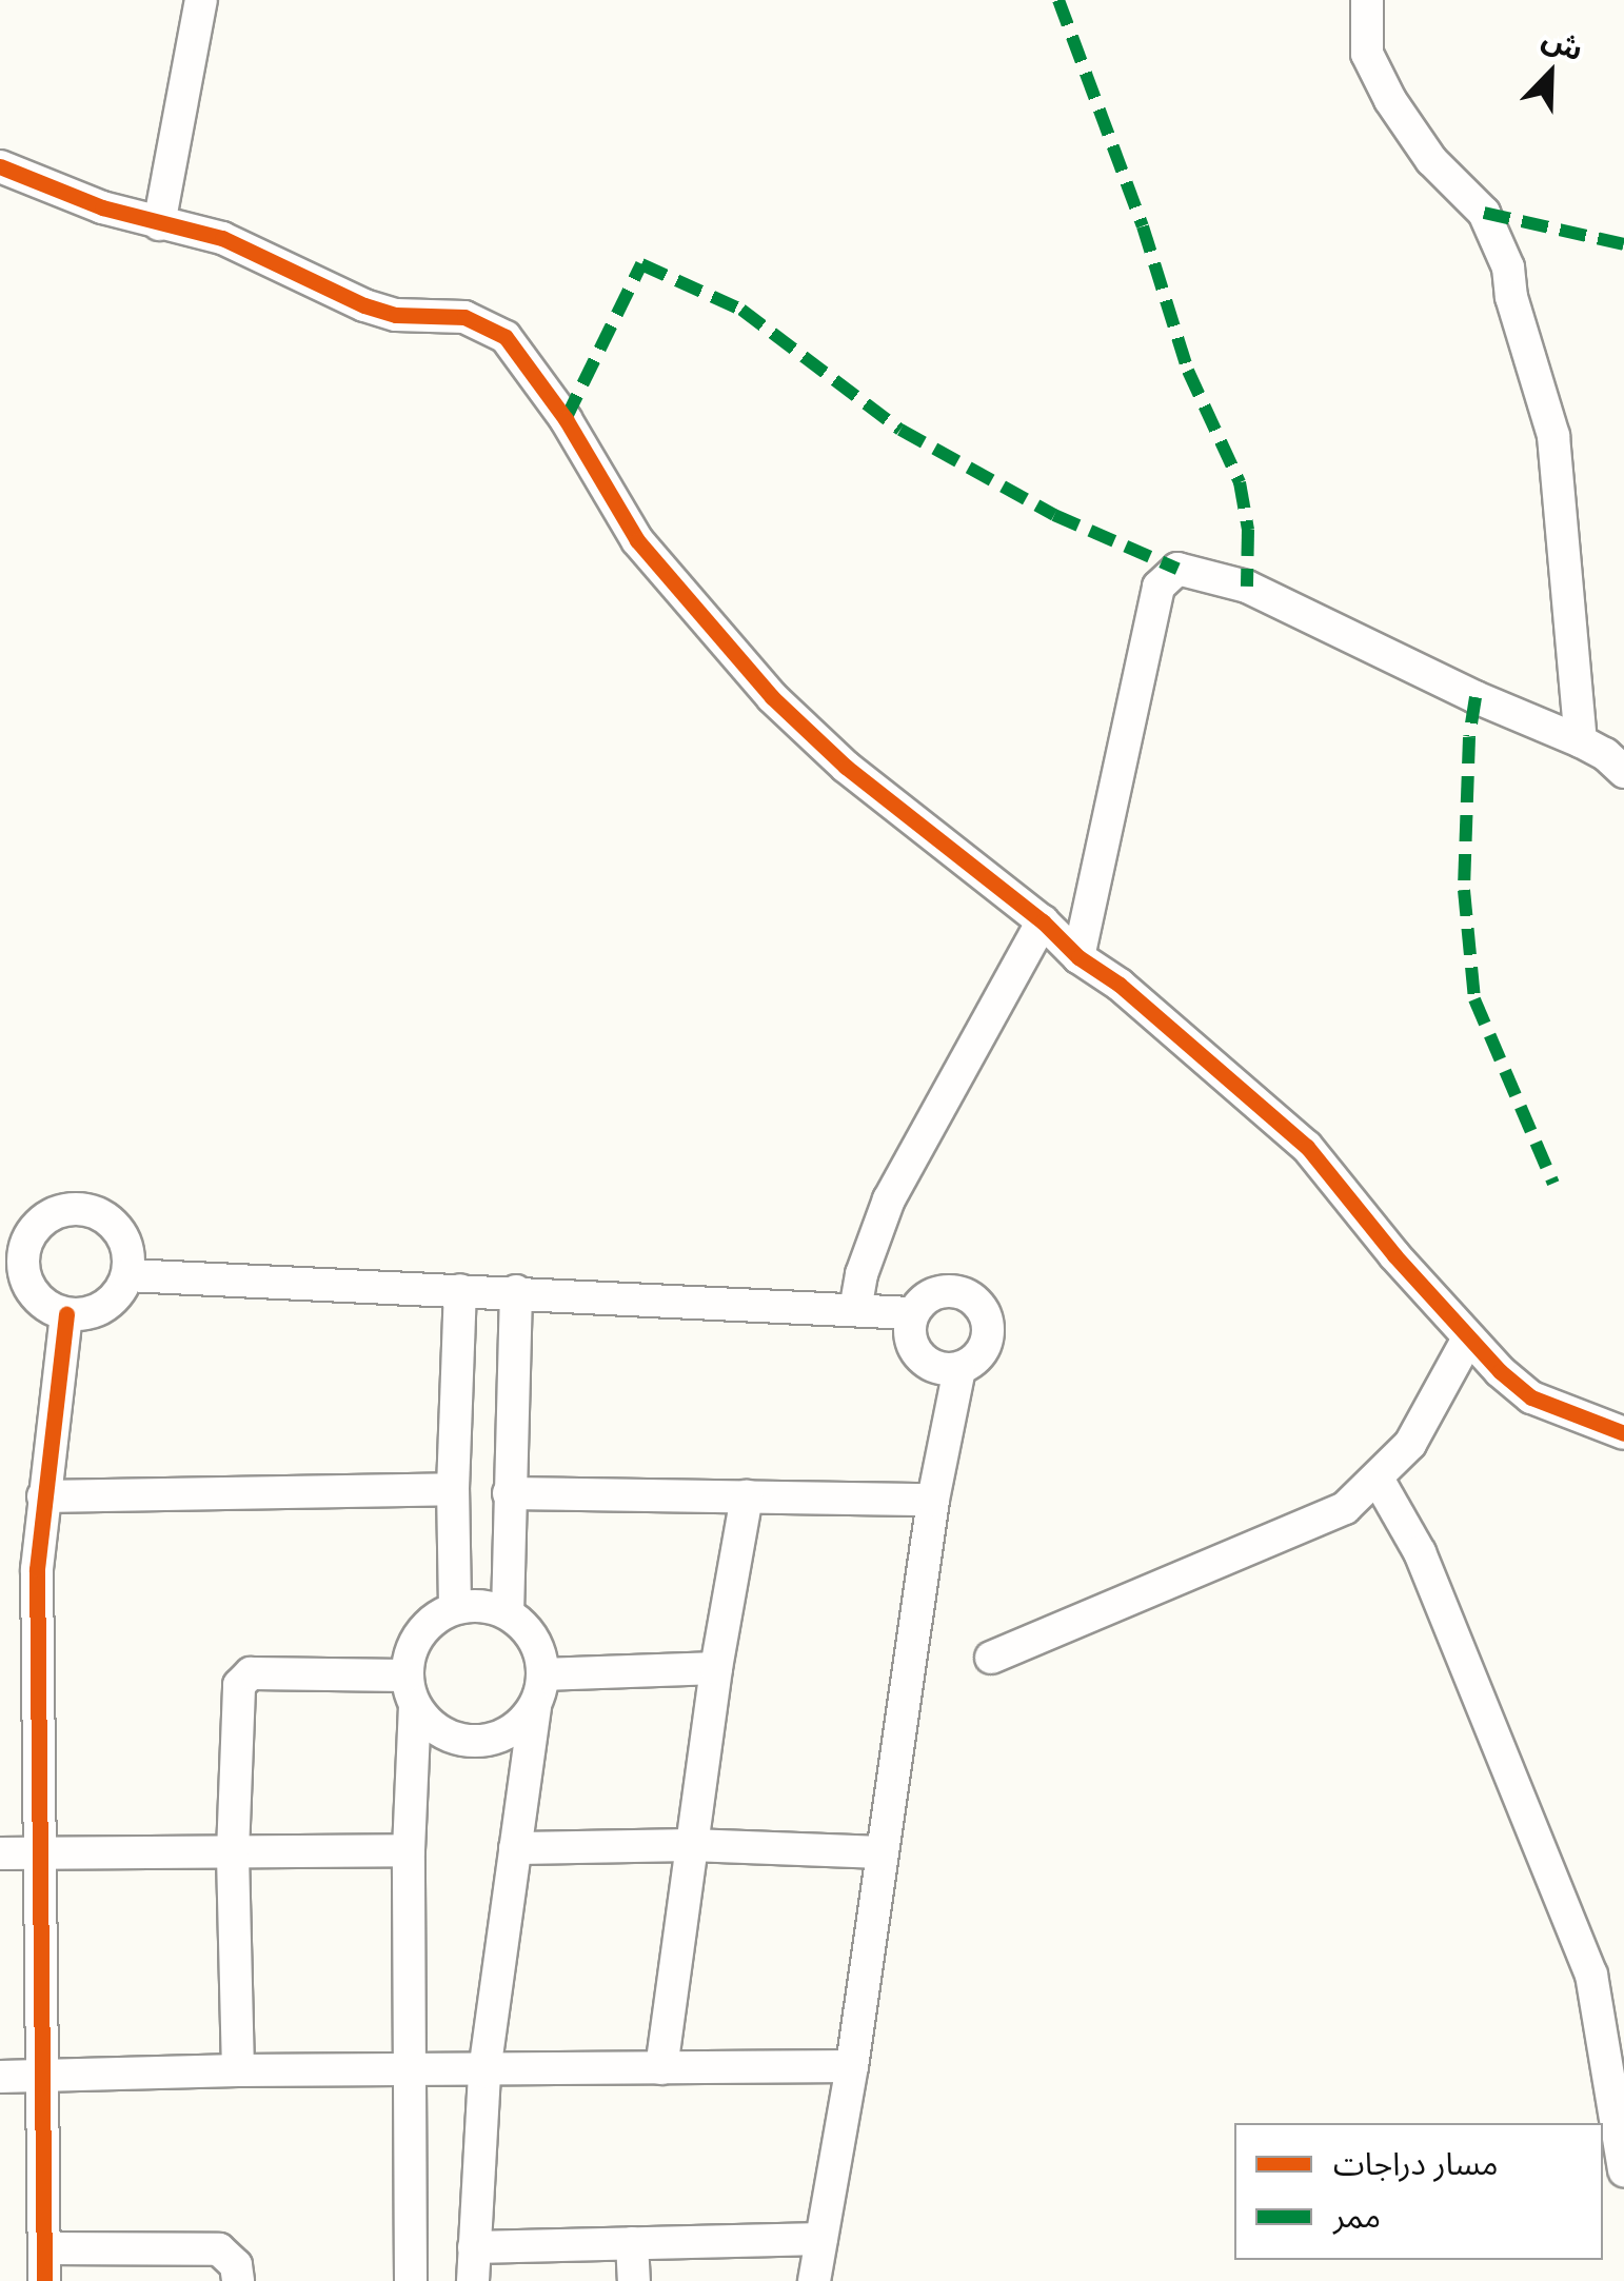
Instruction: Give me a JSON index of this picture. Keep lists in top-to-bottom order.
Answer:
{
  "legend": ["مسار دراجات", "ممر"],
  "north": "top right"
}
